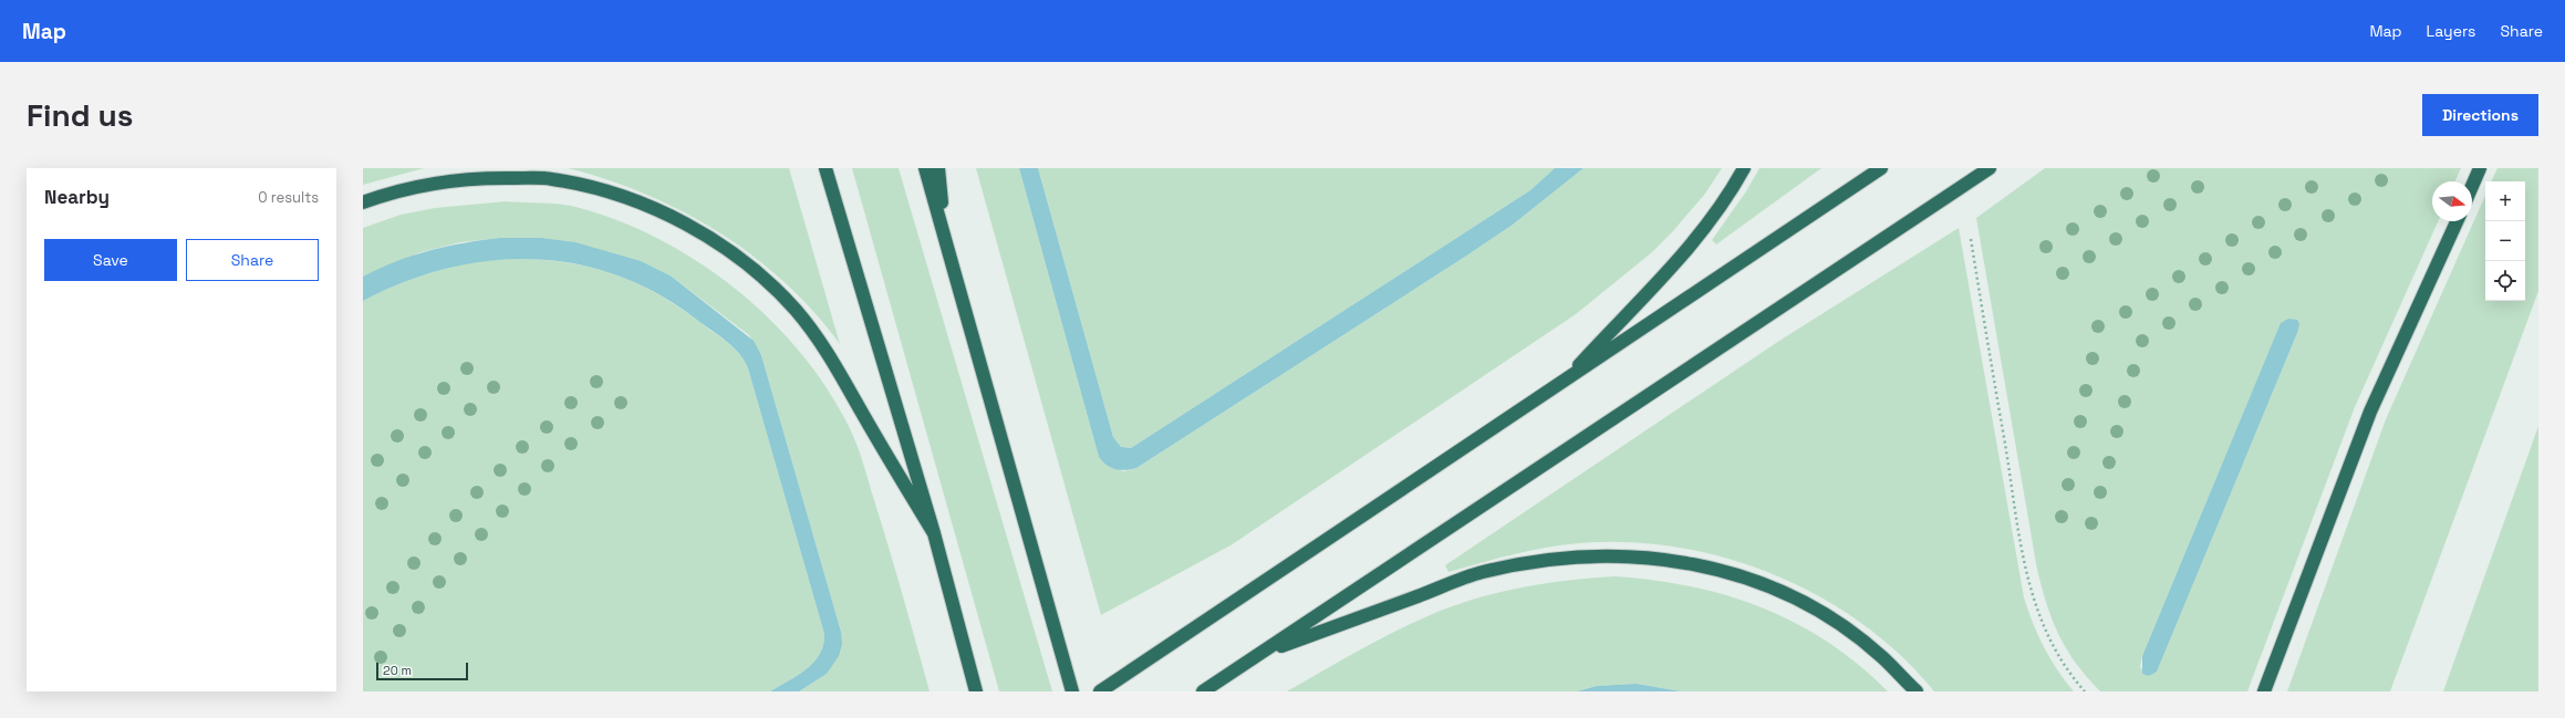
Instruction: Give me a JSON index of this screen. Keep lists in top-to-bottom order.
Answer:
{
  "scale_bar": "20 m",
  "north": "right",
  "page": {
    "header": "Map",
    "nav": ["Map", "Layers", "Share"],
    "buttons": [
      "Directions",
      ["Save", "Share"]
    ],
    "title": "Find us",
    "heading": ["Nearby", "0 results"],
    "map_buttons": ["+", "−"],
    "scale": "20 m"
  }
}
